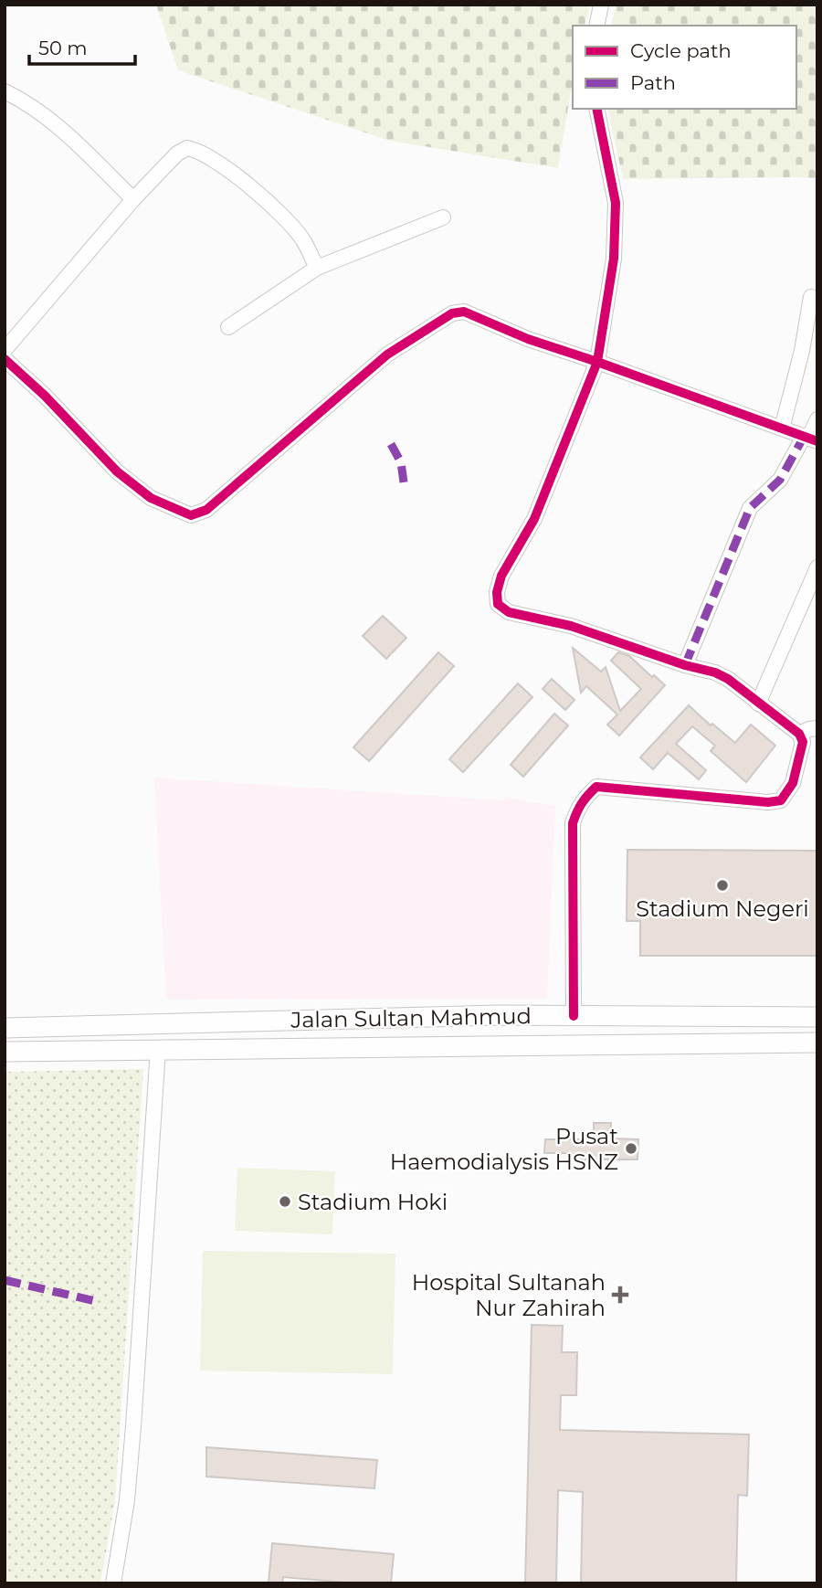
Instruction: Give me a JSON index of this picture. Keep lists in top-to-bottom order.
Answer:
{
  "streets": {
    "main road": ["Jalan Sultan Mahmud"]
  },
  "places": {
    "other": ["Stadium Negeri", "Pusat Haemodialysis HSNZ", "Stadium Hoki"],
    "health": ["Hospital Sultanah Nur Zahirah"]
  },
  "legend": ["Cycle path", "Path"],
  "scale_bar": "50 m"
}
